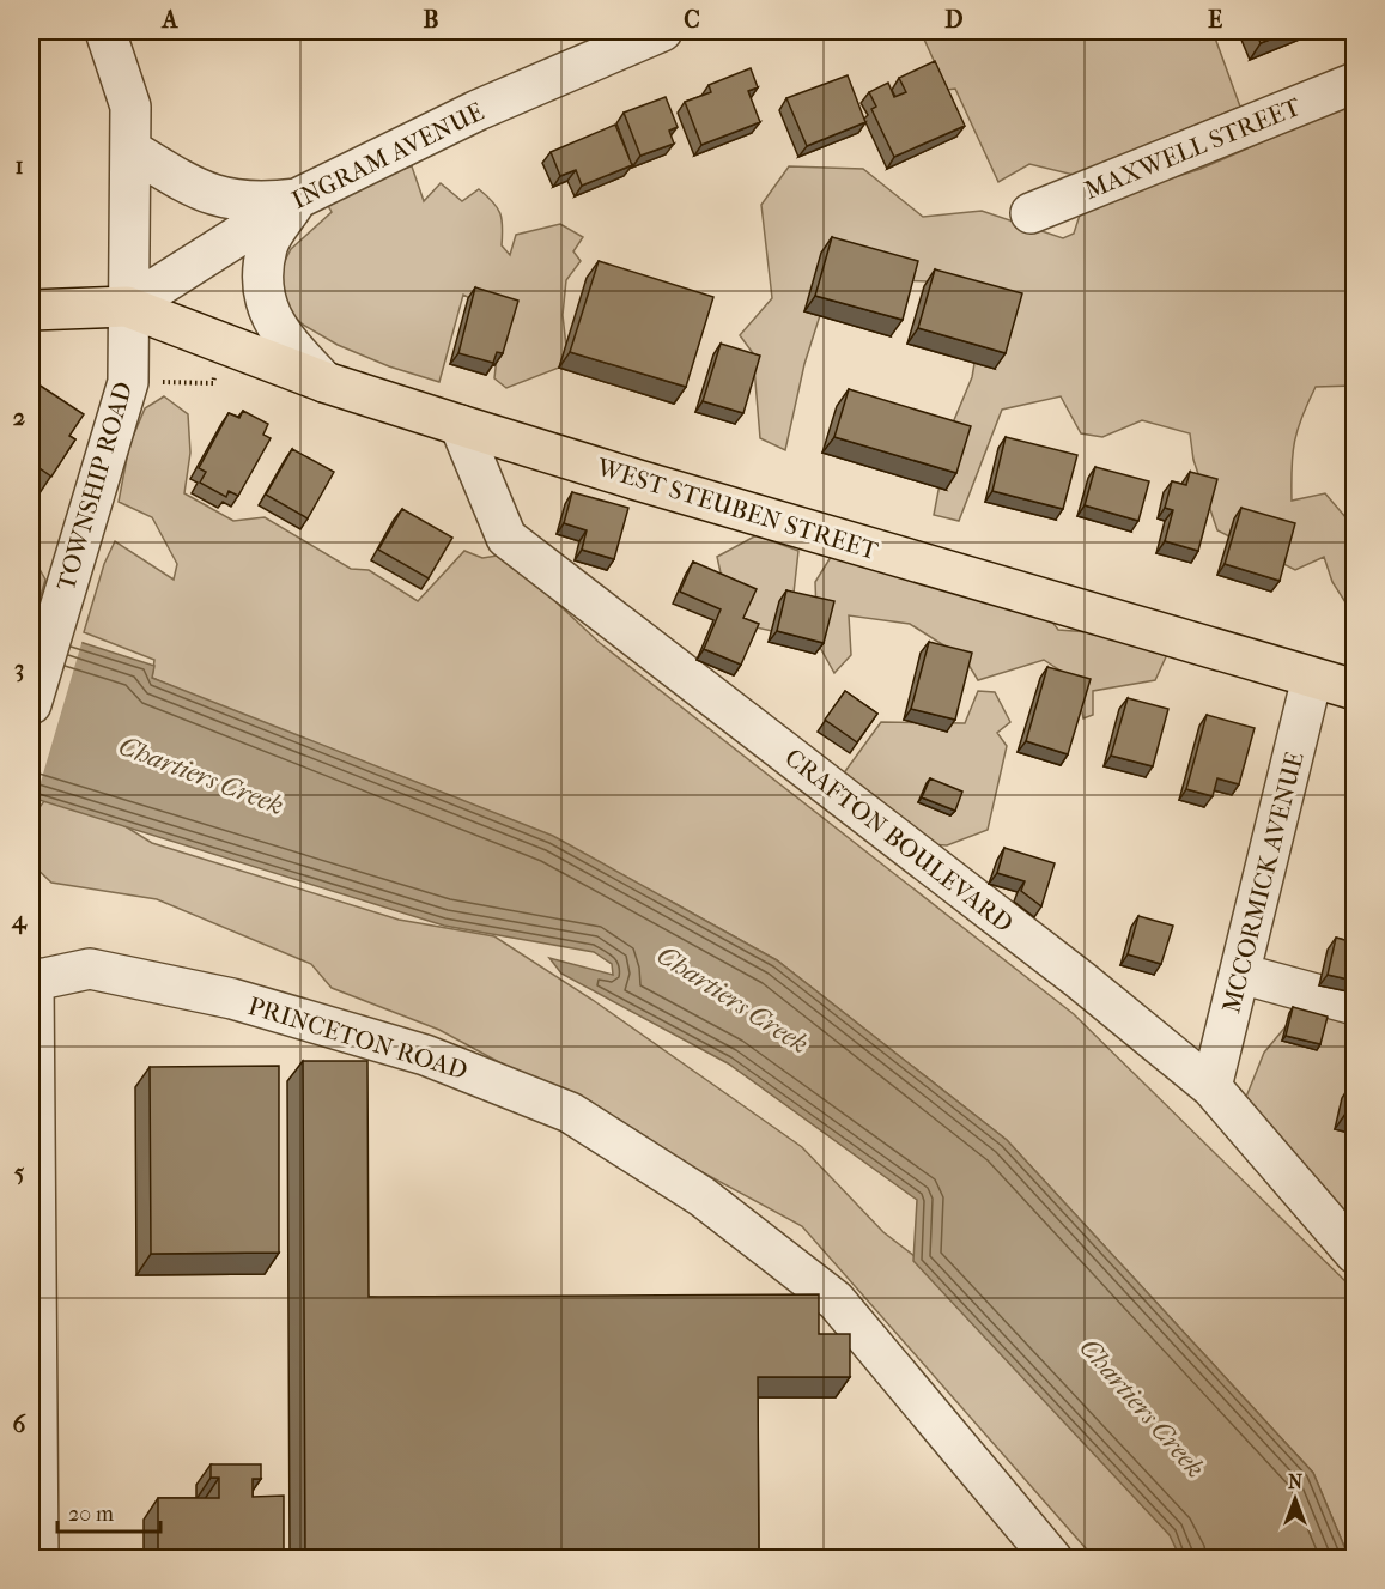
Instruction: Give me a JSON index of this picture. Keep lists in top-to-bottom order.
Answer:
{
  "streets": {
    "main road": ["WEST STEUBEN STREET"],
    "street": [
      "MAXWELL STREET",
      "INGRAM AVENUE",
      "TOWNSHIP ROAD",
      "CRAFTON BOULEVARD",
      "MCCORMICK AVENUE",
      "PRINCETON ROAD"
    ]
  },
  "crossings": [
    ["INGRAM AVENUE", "TOWNSHIP ROAD"],
    ["INGRAM AVENUE", "WEST STEUBEN STREET"],
    ["TOWNSHIP ROAD", "WEST STEUBEN STREET"],
    ["WEST STEUBEN STREET", "CRAFTON BOULEVARD"],
    ["WEST STEUBEN STREET", "MCCORMICK AVENUE"],
    ["CRAFTON BOULEVARD", "MCCORMICK AVENUE"]
  ],
  "water": ["Chartiers Creek"],
  "scale_bar": "20 m",
  "north": "top",
  "grid": {
    "columns": [
      "A",
      "B",
      "C",
      "D",
      "E"
    ],
    "rows": [
      "1",
      "2",
      "3",
      "4",
      "5",
      "6"
    ]
  }
}
